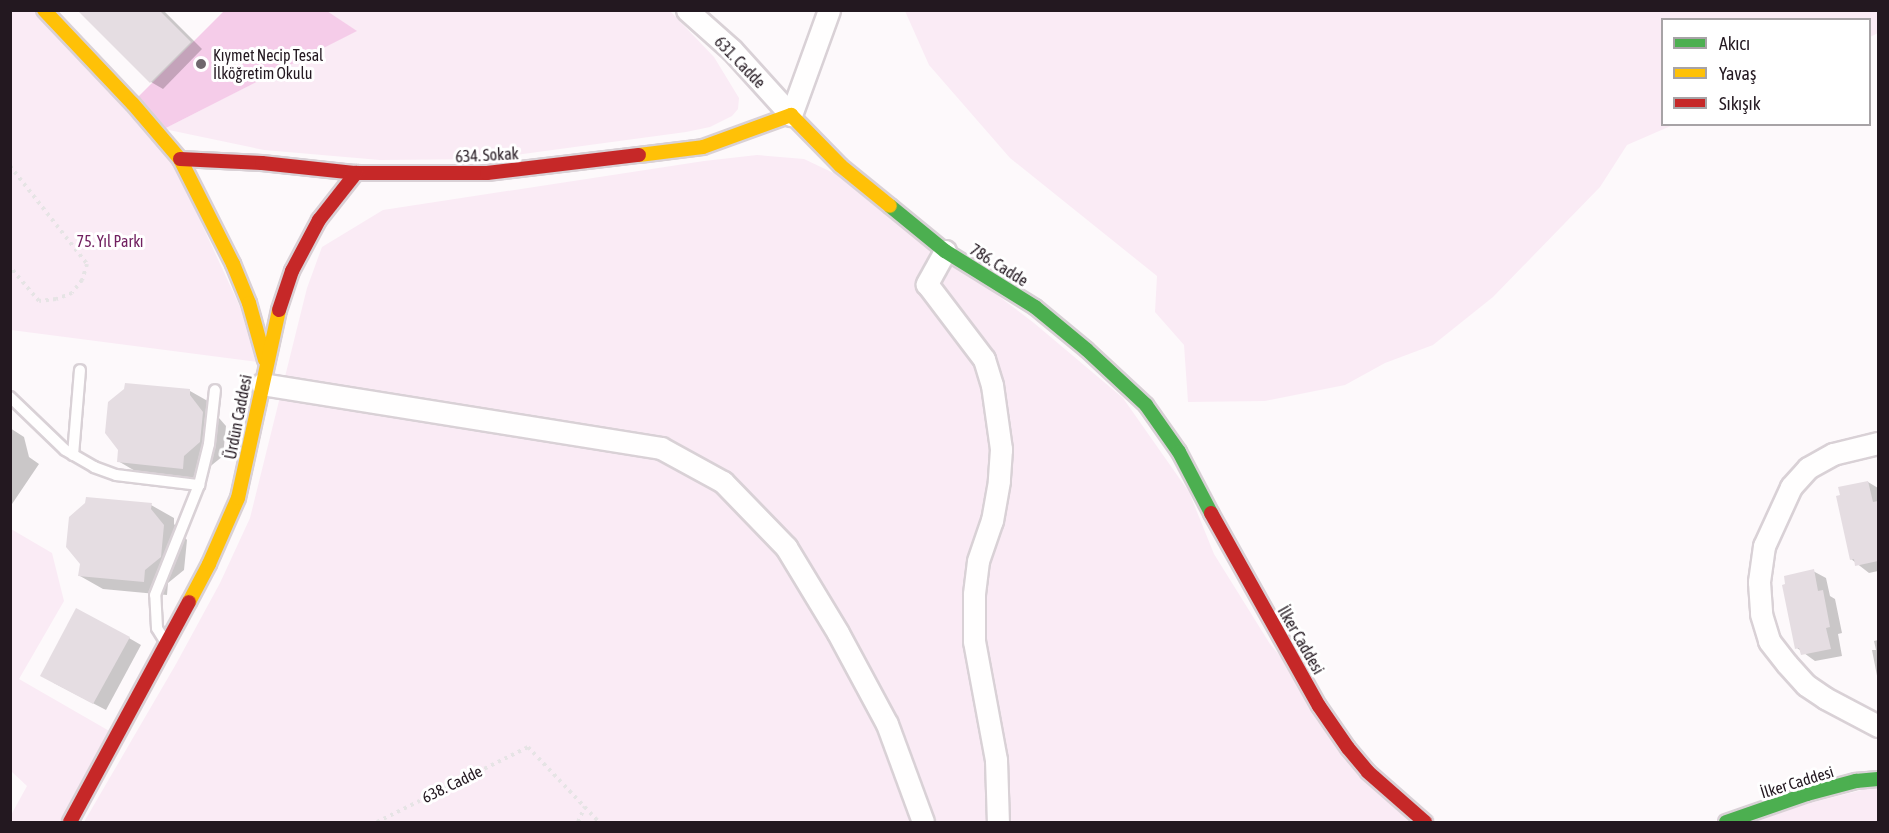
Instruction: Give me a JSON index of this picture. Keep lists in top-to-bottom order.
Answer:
{
  "streets": {
    "main road": [
      "634. Sokak",
      "786. Cadde",
      "Ürdün Caddesi",
      "İlker Caddesi"
    ],
    "street": ["631. Cadde"],
    "path": ["638. Cadde"]
  },
  "crossings": [
    ["631. Cadde", "634. Sokak"],
    ["631. Cadde", "786. Cadde"],
    ["634. Sokak", "786. Cadde"],
    ["634. Sokak", "Ürdün Caddesi"],
    ["786. Cadde", "İlker Caddesi"]
  ],
  "parks": ["75. Yıl Parkı"],
  "places": ["Kıymet Necip Tesal İlköğretim Okulu"],
  "legend": ["Akıcı", "Yavaş", "Sıkışık"]
}
